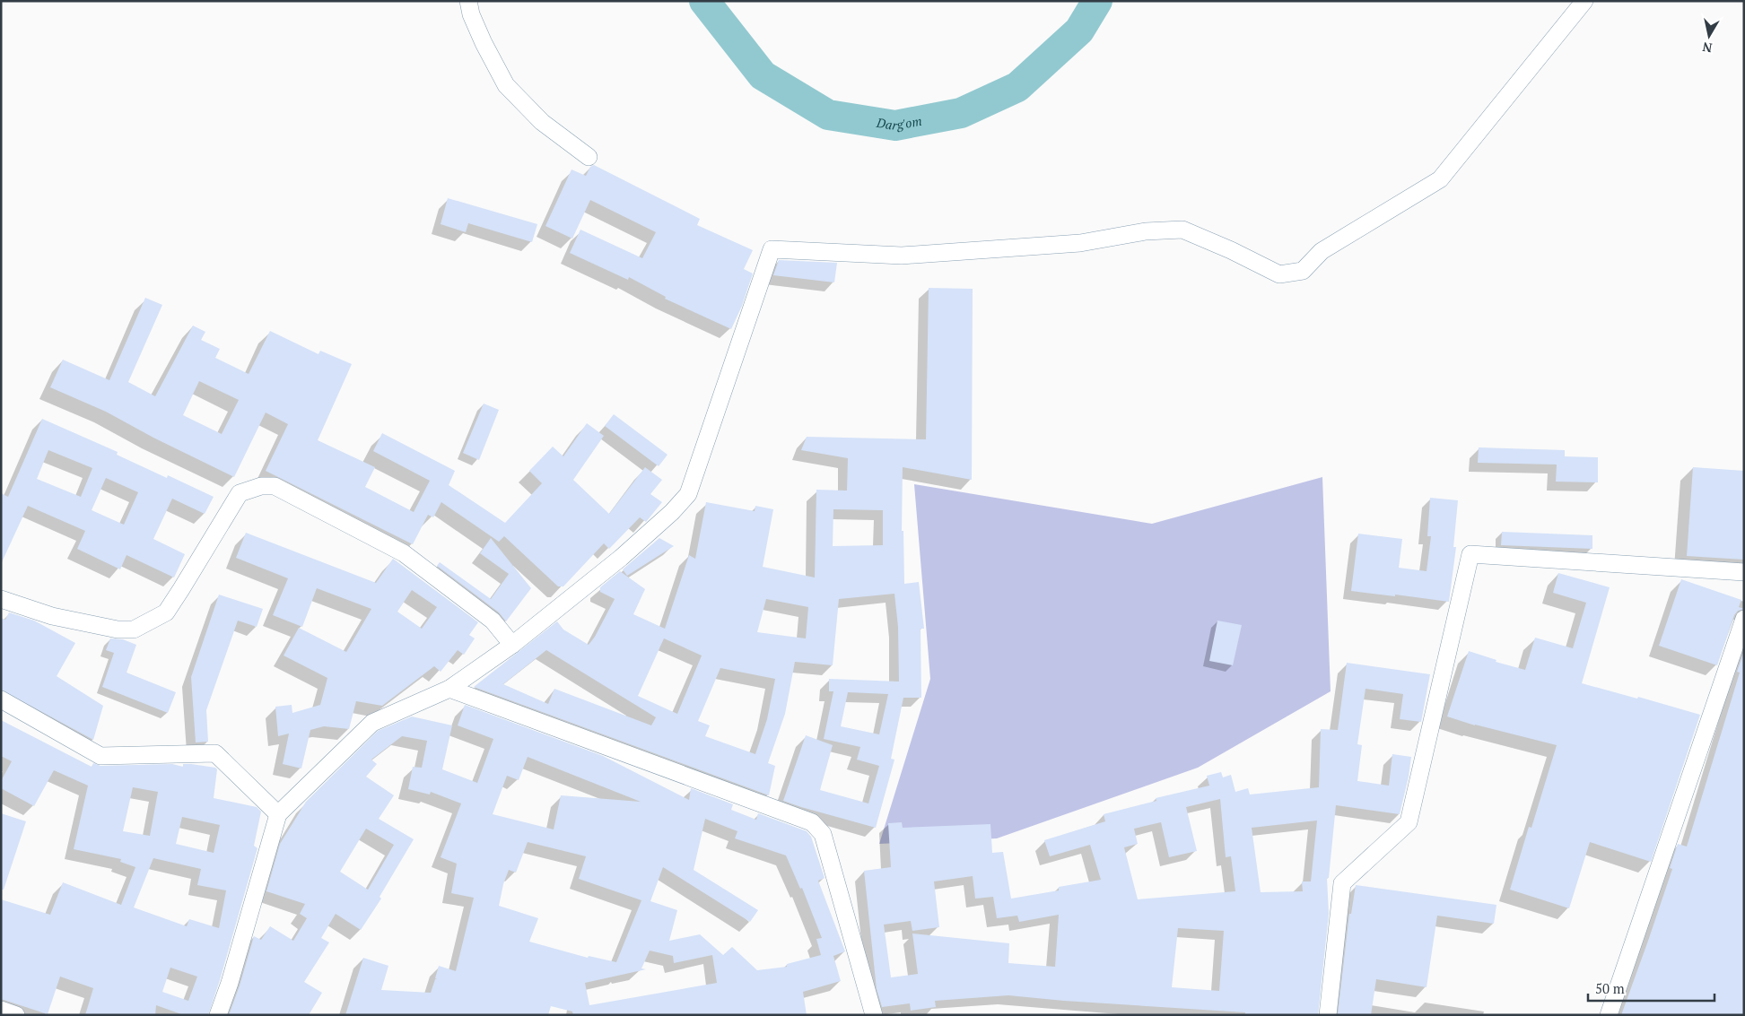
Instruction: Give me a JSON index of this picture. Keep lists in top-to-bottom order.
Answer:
{
  "water": ["Darg'om"],
  "scale_bar": "50 m",
  "north": "bottom"
}
